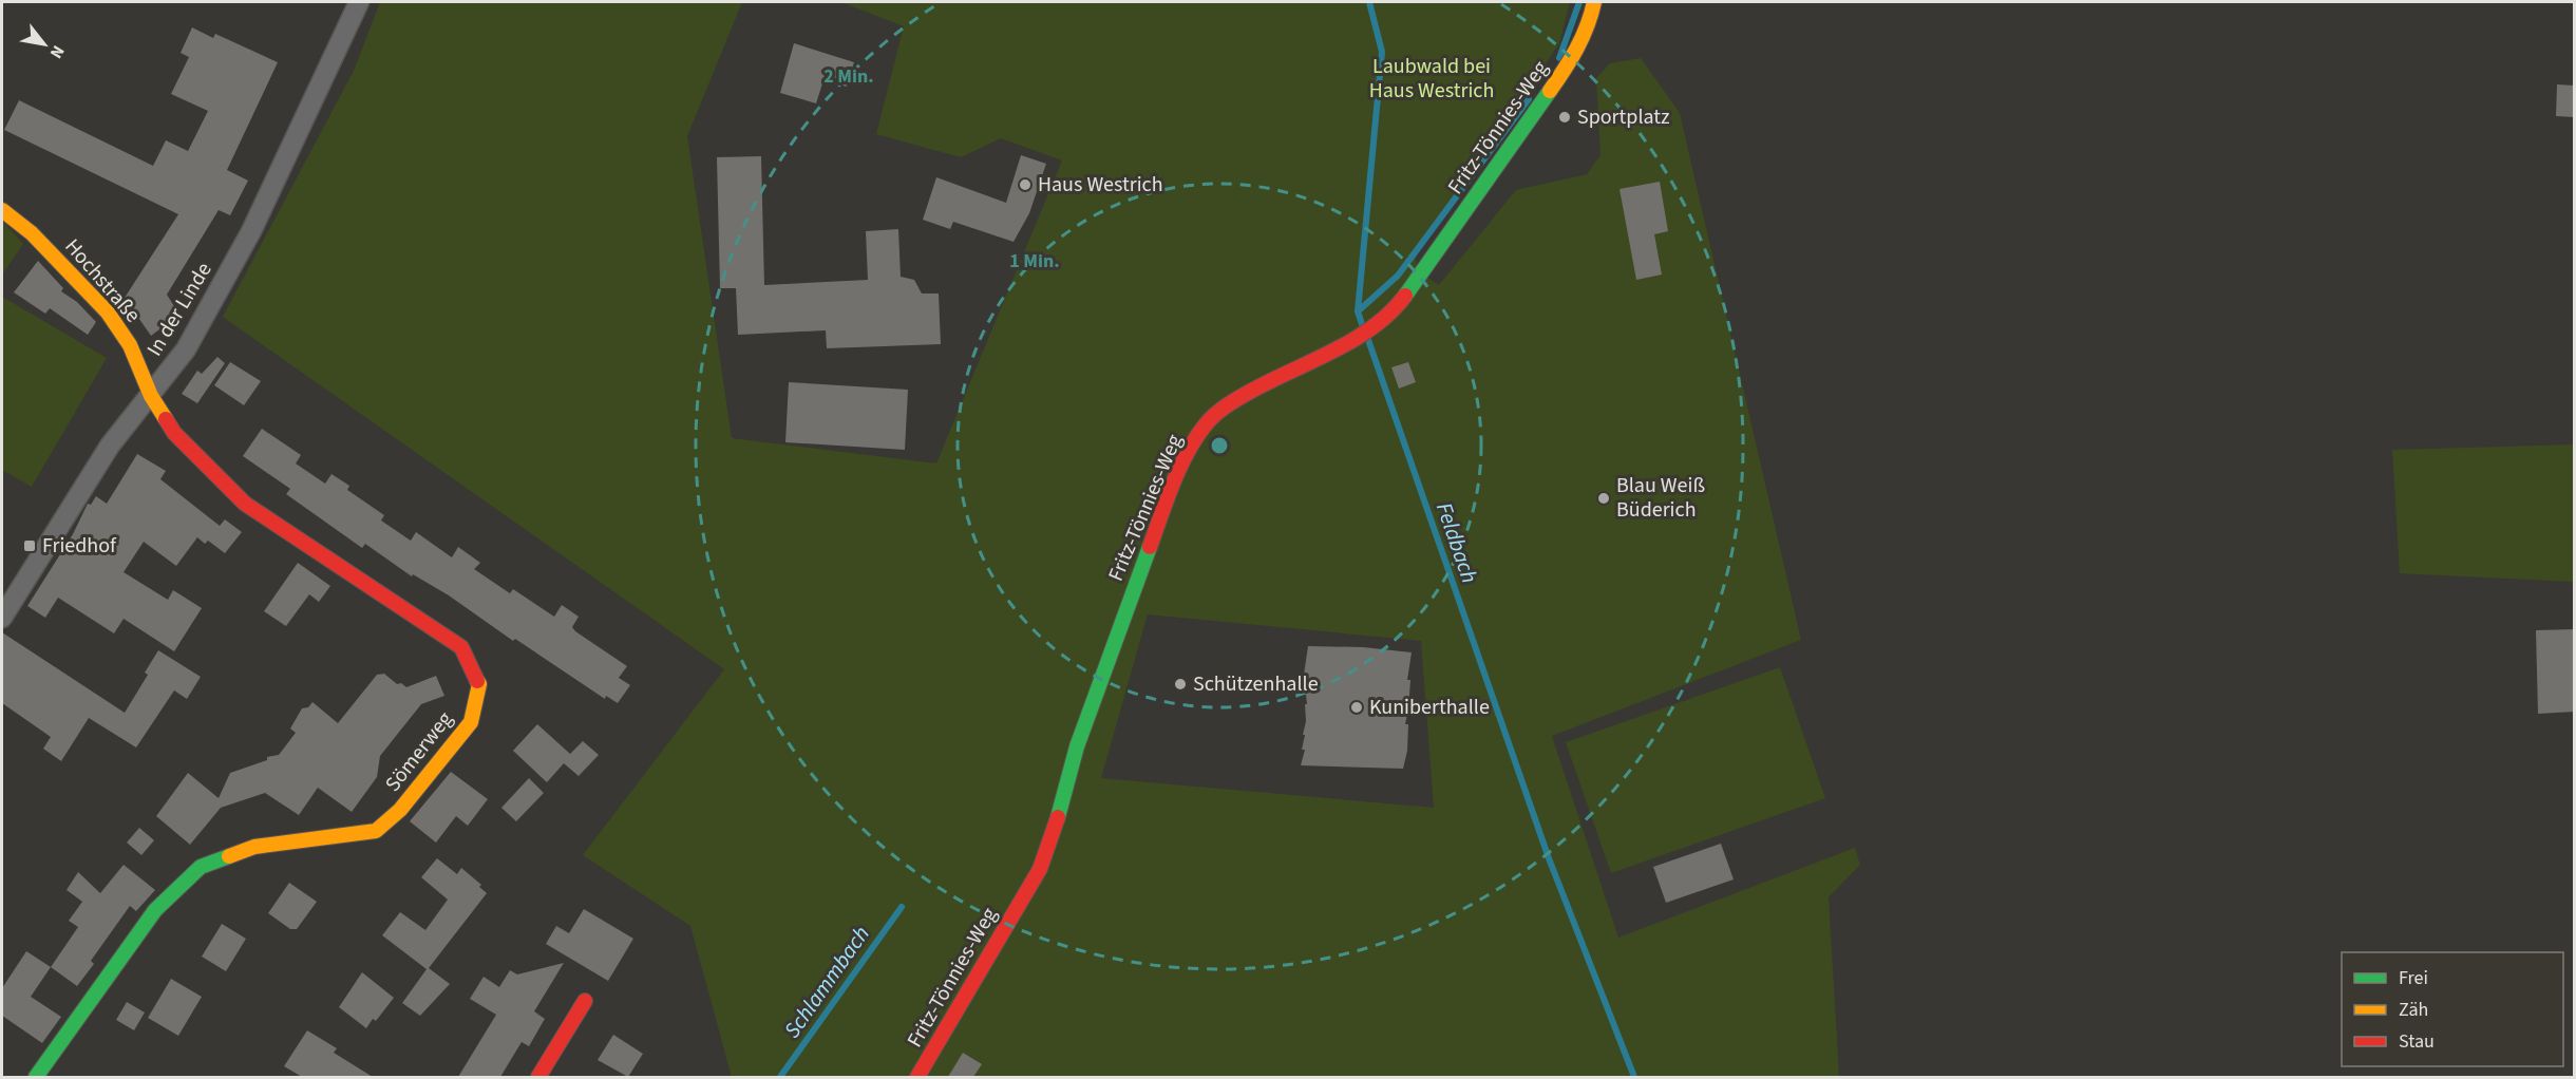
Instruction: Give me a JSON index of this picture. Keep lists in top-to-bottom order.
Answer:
{
  "streets": {
    "street": [
      "Fritz-Tönnies-Weg",
      "Hochstraße",
      "In der Linde",
      "Sömerweg"
    ]
  },
  "crossings": [
    ["Hochstraße", "In der Linde"],
    ["Hochstraße", "Sömerweg"],
    ["In der Linde", "Sömerweg"]
  ],
  "water": ["Feldbach", "Schlammbach"],
  "parks": ["Laubwald bei Haus Westrich"],
  "places": {
    "other": [
      "Sportplatz",
      "Haus Westrich",
      "Blau Weiß Büderich",
      "Schützenhalle",
      "Kuniberthalle"
    ],
    "transit": ["Friedhof"]
  },
  "legend": ["Frei", "Zäh", "Stau"],
  "north": "bottom right",
  "rings": ["2 Min.", "1 Min."]
}
